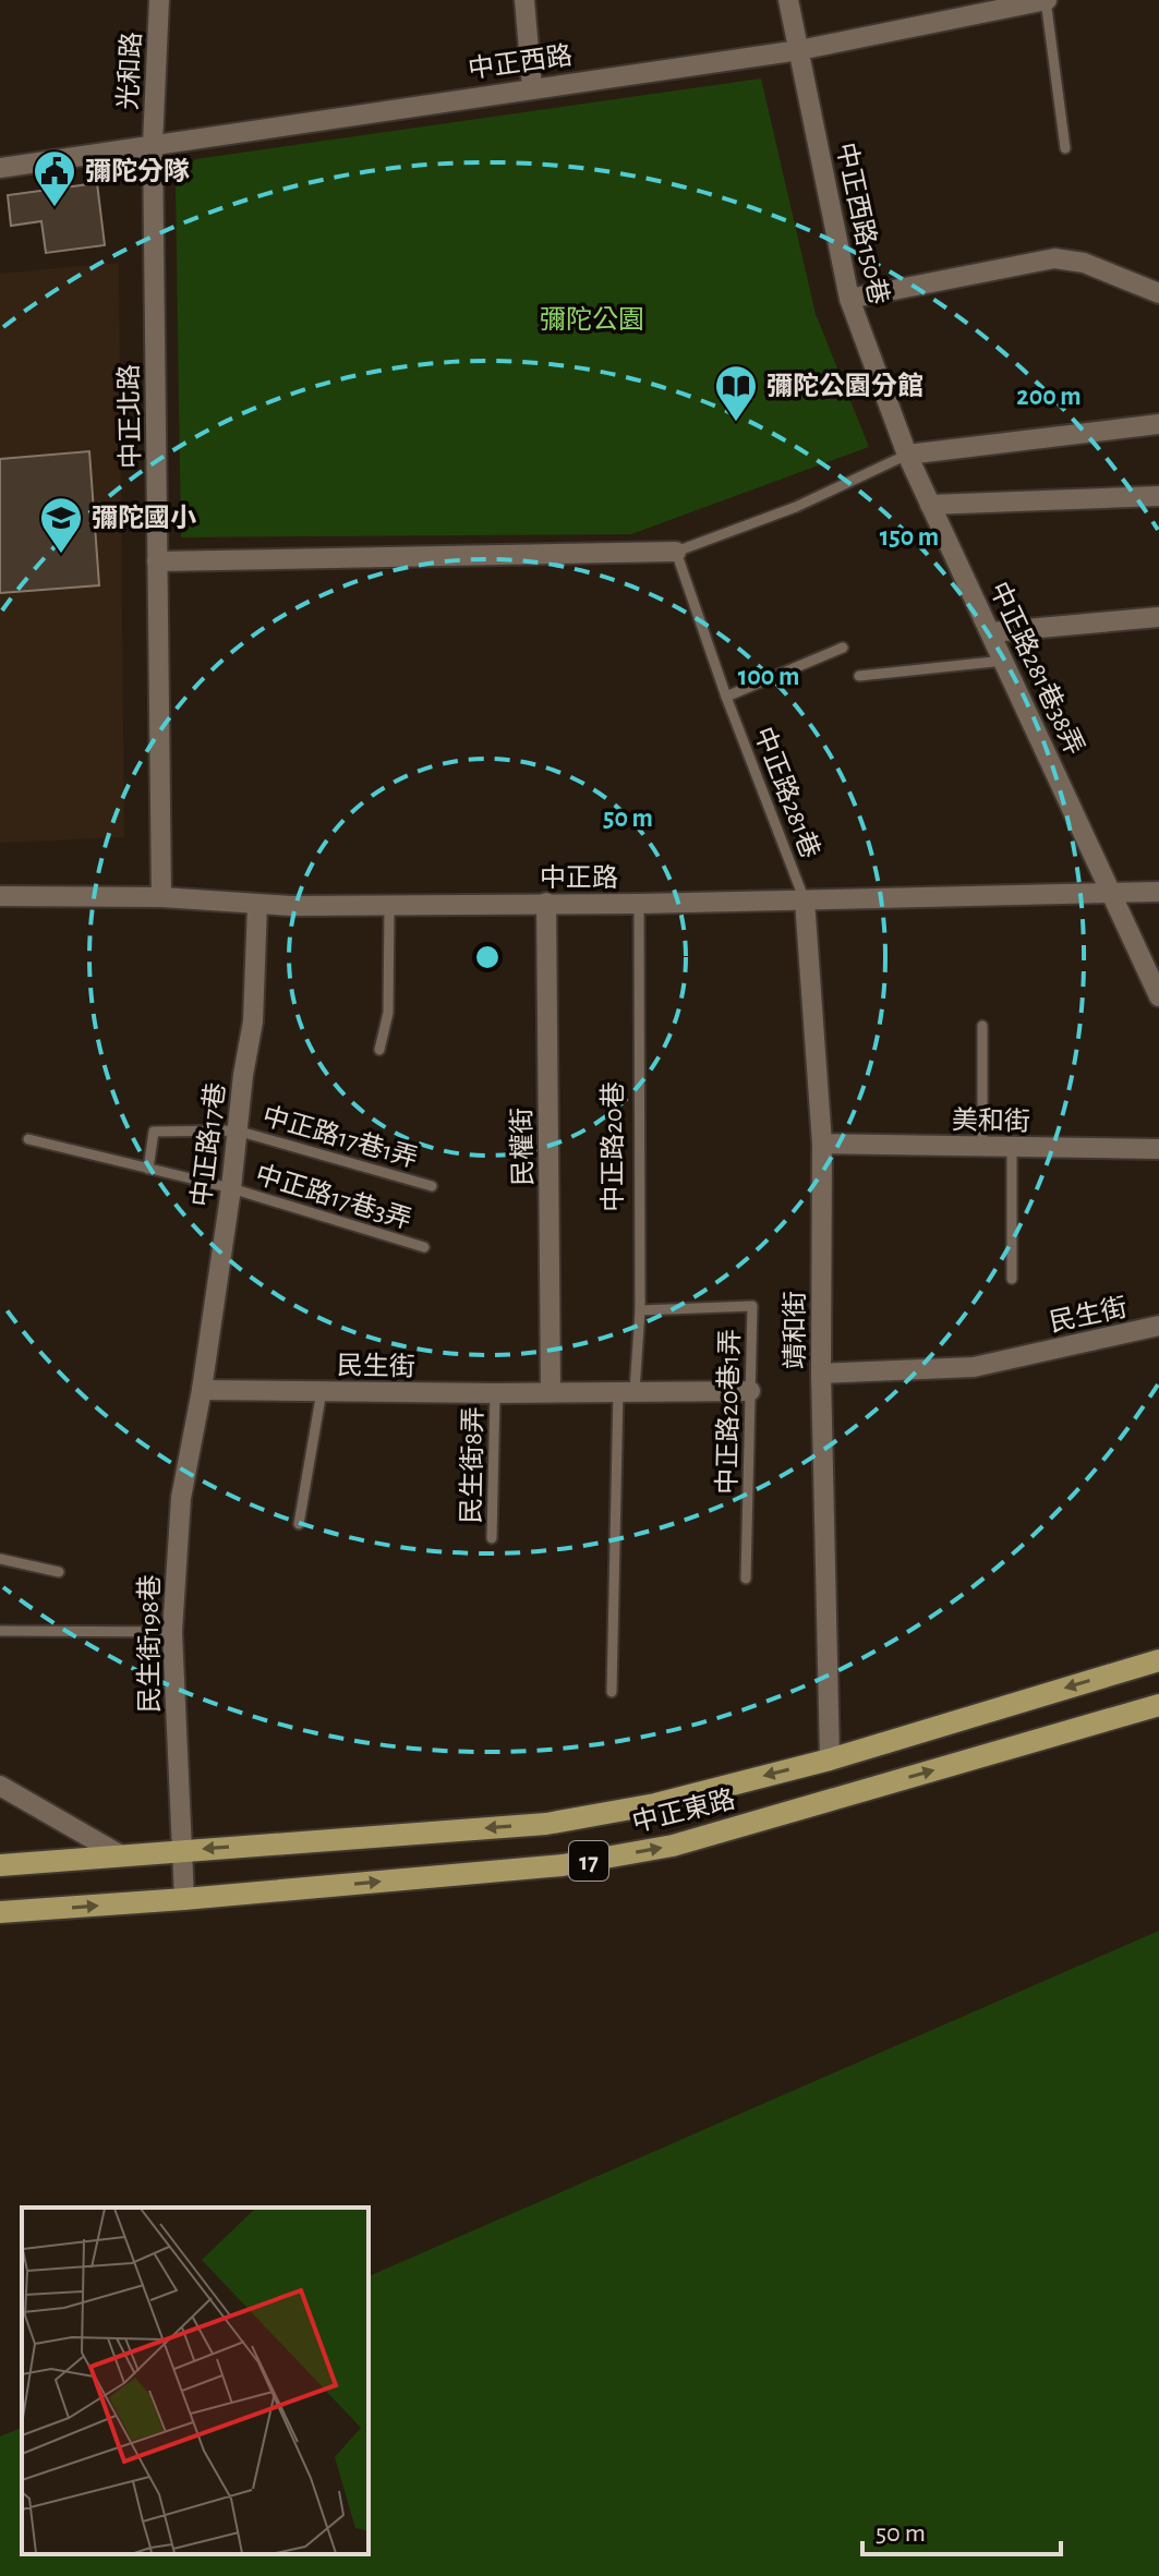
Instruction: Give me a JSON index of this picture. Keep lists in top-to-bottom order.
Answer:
{
  "streets": {
    "main road": ["中正東路", "17"],
    "street": [
      "中正西路",
      "光和路",
      "中正西路150巷",
      "中正北路",
      "中正路281巷38弄",
      "中正路",
      "美和街",
      "中正路17巷",
      "民權街",
      "民生街",
      "靖和街",
      "民生街198巷"
    ],
    "lane": [
      "中正路281巷",
      "中正路17巷1弄",
      "中正路20巷",
      "中正路17巷3弄",
      "中正路20巷1弄",
      "民生街8弄"
    ]
  },
  "crossings": [
    ["中正西路", "光和路"],
    ["中正西路", "中正西路150巷"],
    ["中正西路", "中正北路"],
    ["光和路", "中正北路"],
    ["中正西路150巷", "中正路281巷38弄"],
    ["中正北路", "中正路"],
    ["中正路281巷38弄", "中正路"],
    ["中正路281巷", "中正路"],
    ["中正路281巷", "靖和街"],
    ["中正路", "中正路17巷"],
    ["中正路", "民權街"],
    ["中正路", "中正路20巷"],
    ["中正路", "靖和街"],
    ["美和街", "靖和街"],
    ["中正路17巷1弄", "中正路17巷"],
    ["中正路17巷1弄", "中正路17巷3弄"],
    ["中正路17巷", "中正路17巷3弄"],
    ["中正路17巷", "民生街"],
    ["中正路17巷", "民生街198巷"],
    ["民權街", "民生街"],
    ["中正路20巷", "中正路20巷1弄"],
    ["民生街", "靖和街"],
    ["民生街", "民生街8弄"],
    ["民生街", "民生街198巷"],
    ["靖和街", "中正東路"],
    ["民生街198巷", "中正東路"]
  ],
  "parks": ["彌陀公園"],
  "places": {
    "public building": ["彌陀分隊"],
    "library": ["彌陀公園分館"],
    "school or university": ["彌陀國小"]
  },
  "scale_bar": "50 m",
  "rings": [
    "200 m",
    "150 m",
    "100 m",
    "50 m"
  ]
}
